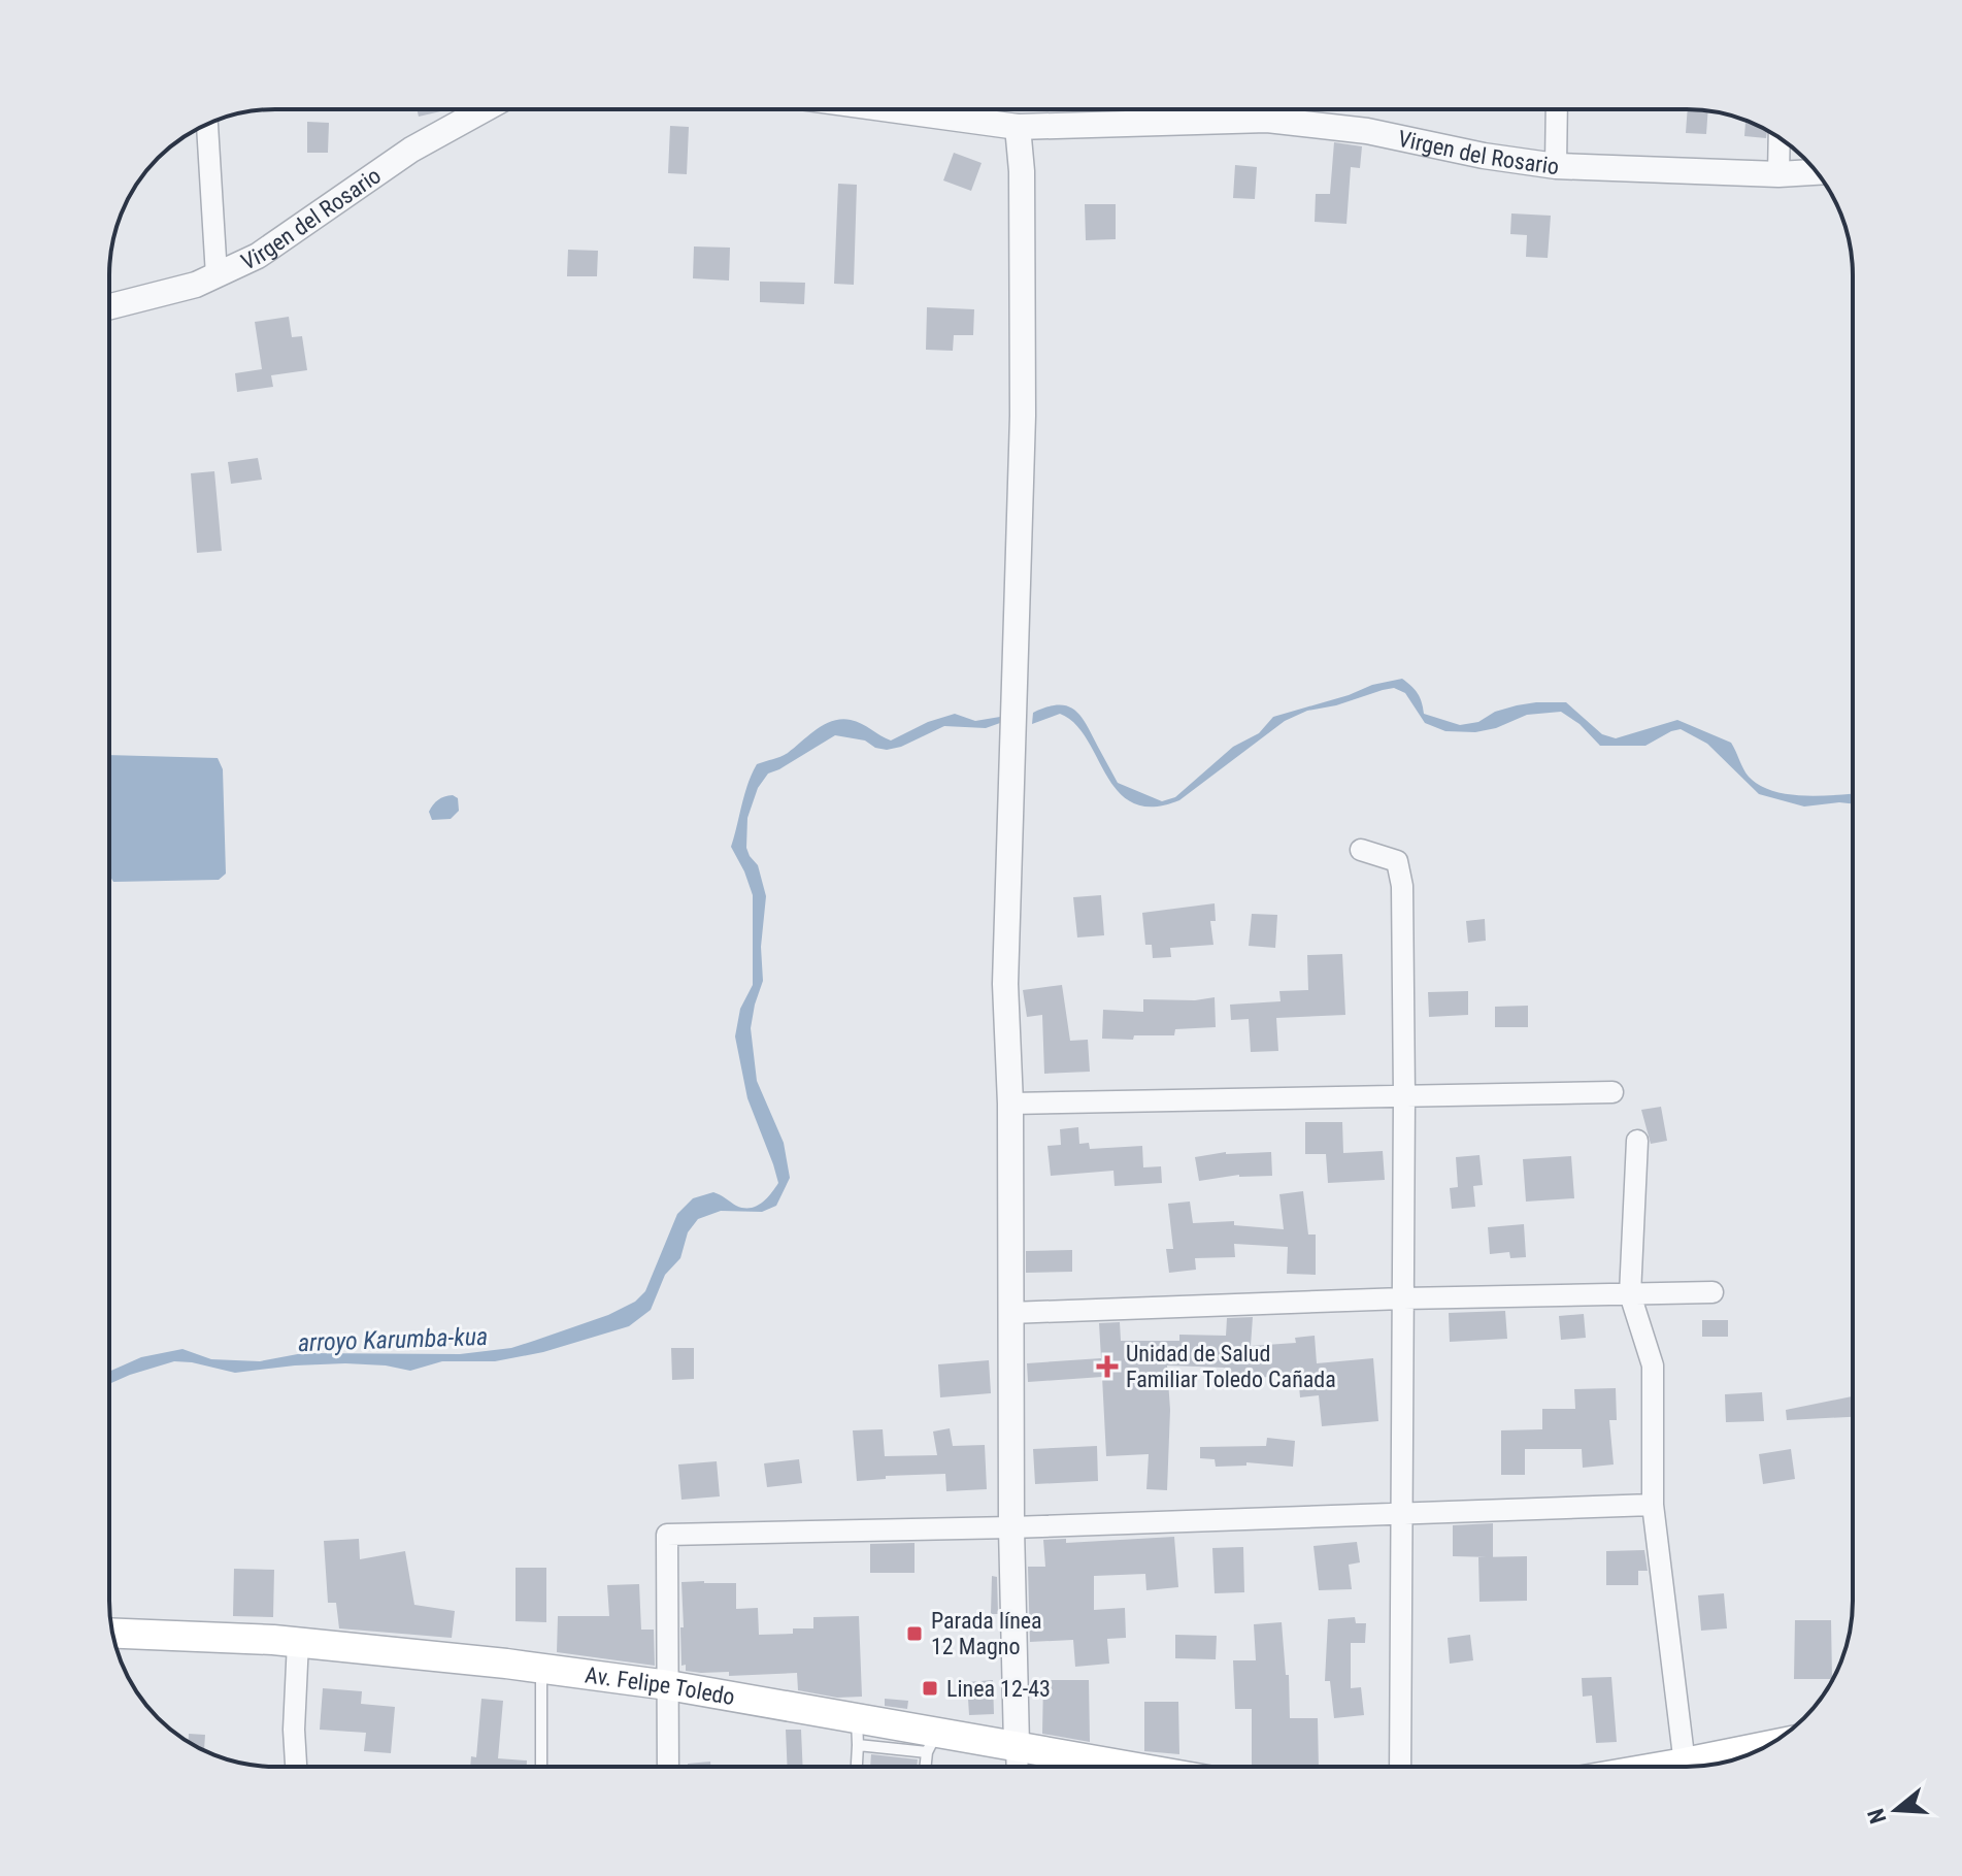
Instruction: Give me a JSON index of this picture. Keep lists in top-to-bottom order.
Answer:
{
  "streets": {
    "main road": ["Av. Felipe Toledo"],
    "street": ["Virgen del Rosario"]
  },
  "water": ["arroyo Karumba-kua"],
  "places": {
    "health": ["Unidad de Salud Familiar Toledo Cañada"],
    "transit": ["Parada línea 12 Magno", "Linea 12-43"]
  },
  "north": "left"
}
